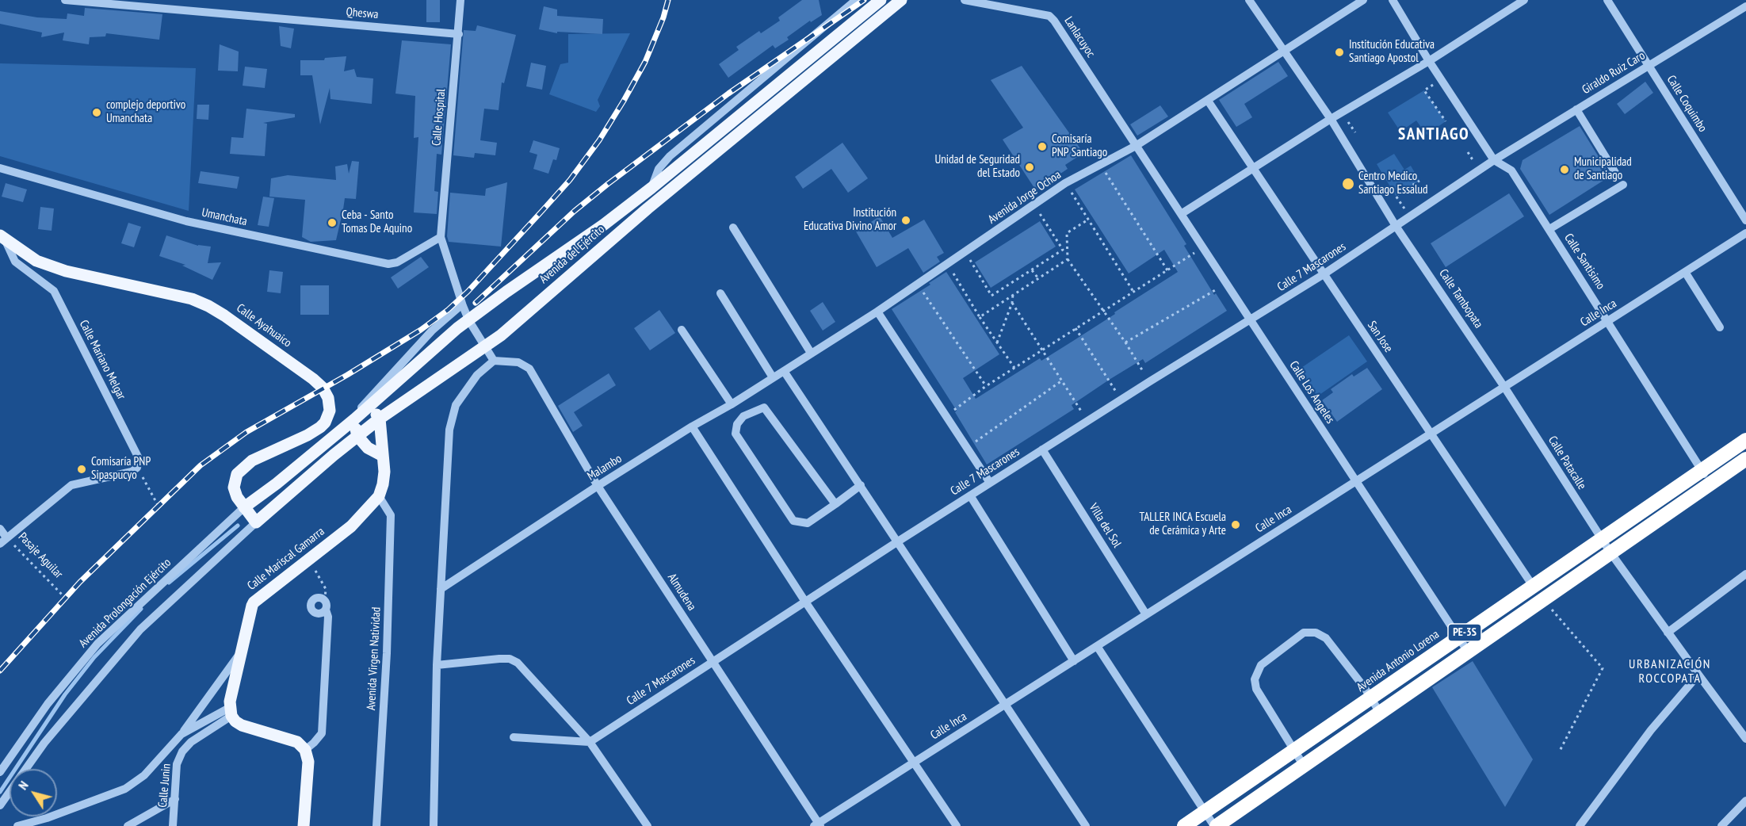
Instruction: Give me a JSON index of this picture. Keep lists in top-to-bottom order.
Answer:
{
  "streets": {
    "highway": ["PE-3S", "Avenida Antonio Lorena"],
    "main road": ["Avenida del Ejército", "Calle Ayahuaico", "Calle Mariscal Gamarra"],
    "street": [
      "Qheswa",
      "Lanlacuyoc",
      "Giraldo Ruiz Caro",
      "Calle Coquimbo",
      "Calle Hospital",
      "Avenida Jorge Ochoa",
      "Umanchata",
      "Calle Santisimo",
      "Calle 7 Mascarones",
      "Calle Tambopata",
      "Calle Inca",
      "San Jose",
      "Calle Mariano Melgar",
      "Calle Los Angeles",
      "Calle Patacalle",
      "Malambo",
      "Villa del Sol",
      "Pasaje Aguilar",
      "Almudena",
      "Avenida Prolongación Ejército",
      "Avenida Virgen Natividad",
      "Calle Junin"
    ]
  },
  "crossings": [
    ["Qheswa", "Calle Hospital"],
    ["Lanlacuyoc", "Avenida Jorge Ochoa"],
    ["Lanlacuyoc", "Calle Los Angeles"],
    ["Giraldo Ruiz Caro", "Calle Coquimbo"],
    ["Giraldo Ruiz Caro", "Calle Santisimo"],
    ["Giraldo Ruiz Caro", "Calle 7 Mascarones"],
    ["Calle Hospital", "Umanchata"],
    ["Avenida Jorge Ochoa", "San Jose"],
    ["Avenida Jorge Ochoa", "Calle Los Angeles"],
    ["Avenida Jorge Ochoa", "Malambo"],
    ["Avenida del Ejército", "Calle Ayahuaico"],
    ["Avenida del Ejército", "Avenida Prolongación Ejército"],
    ["Calle Santisimo", "Calle Inca"],
    ["Calle Santisimo", "PE-3S"],
    ["Calle Santisimo", "Avenida Antonio Lorena"],
    ["Calle 7 Mascarones", "Calle Tambopata"],
    ["Calle 7 Mascarones", "San Jose"],
    ["Calle 7 Mascarones", "Calle Los Angeles"],
    ["Calle 7 Mascarones", "Villa del Sol"],
    ["Calle 7 Mascarones", "Almudena"],
    ["Calle Tambopata", "Calle Inca"],
    ["Calle Tambopata", "Calle Patacalle"],
    ["Calle Inca", "San Jose"],
    ["Calle Inca", "Calle Los Angeles"],
    ["Calle Inca", "Calle Patacalle"],
    ["Calle Inca", "Villa del Sol"],
    ["Calle Inca", "Almudena"],
    ["Calle Ayahuaico", "Calle Mariano Melgar"],
    ["Calle Ayahuaico", "Avenida Prolongación Ejército"],
    ["San Jose", "Avenida Antonio Lorena"],
    ["Calle Los Angeles", "PE-3S"],
    ["Calle Los Angeles", "Avenida Antonio Lorena"],
    ["Calle Patacalle", "PE-3S"],
    ["Calle Patacalle", "Avenida Antonio Lorena"],
    ["Malambo", "Almudena"],
    ["Calle Mariscal Gamarra", "Avenida Virgen Natividad"],
    ["Calle Mariscal Gamarra", "Calle Junin"]
  ],
  "districts": ["SANTIAGO", "URBANIZACIÓN ROCCOPATA"],
  "places": [
    "Institución Educativa Santiago Apostol",
    "complejo deportivo Umanchata",
    "Comisaría PNP Santiago",
    "Unidad de Seguridad del Estado",
    "Municipalidad de Santiago",
    "Centro Medico Santiago Essalud",
    "Institución Educativa Divino Amor",
    "Ceba - Santo Tomas De Aquino",
    "Comisaría PNP Sipaspucyo",
    "TALLER INCA Escuela de Cerámica y Arte"
  ],
  "north": "top left"
}
